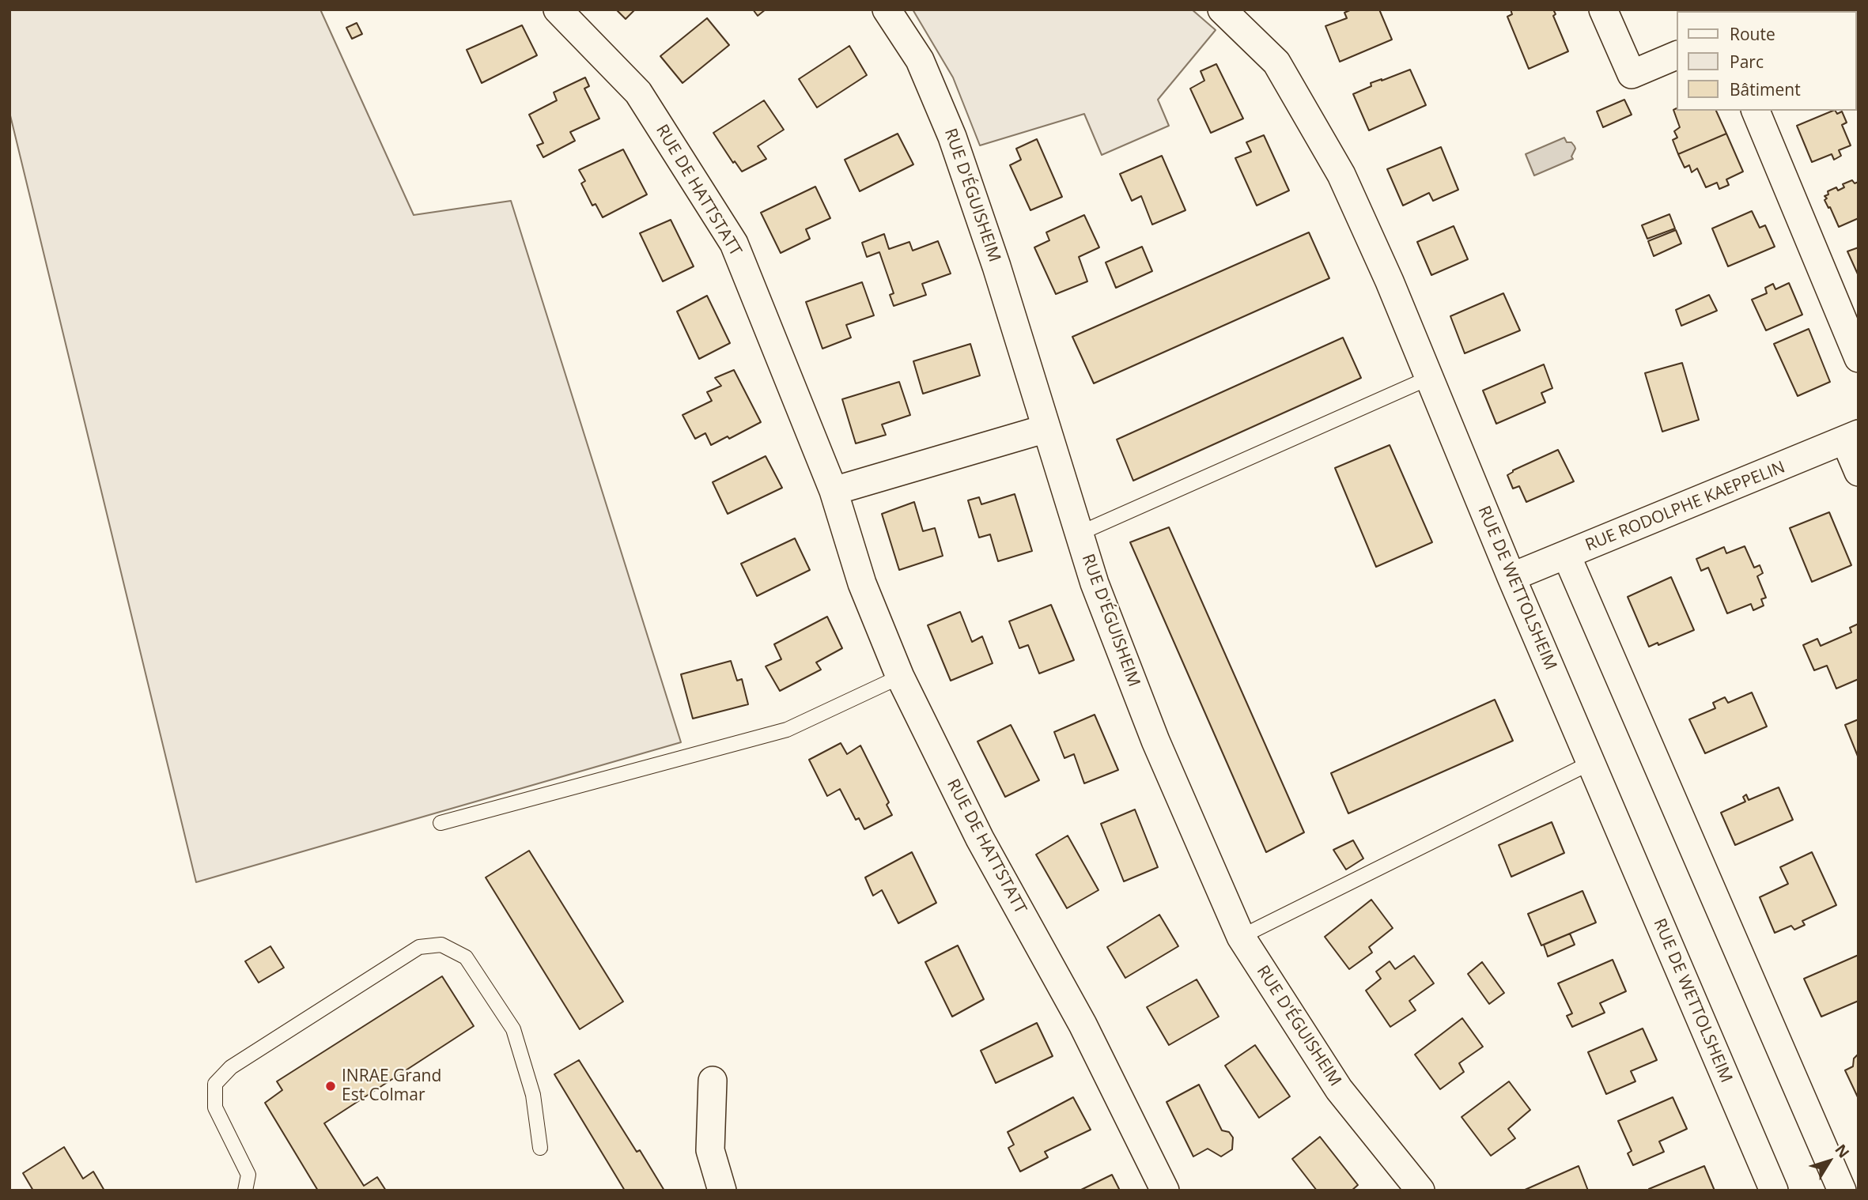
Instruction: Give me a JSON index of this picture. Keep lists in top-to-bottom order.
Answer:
{
  "streets": {
    "street": [
      "RUE DE HATTSTATT",
      "RUE D'ÉGUISHEIM",
      "RUE RODOLPHE KAEPPELIN",
      "RUE DE WETTOLSHEIM"
    ]
  },
  "crossings": [
    ["RUE RODOLPHE KAEPPELIN", "RUE DE WETTOLSHEIM"]
  ],
  "places": ["INRAE Grand Est Colmar"],
  "legend": ["Route", "Parc", "Bâtiment"],
  "north": "top right"
}
